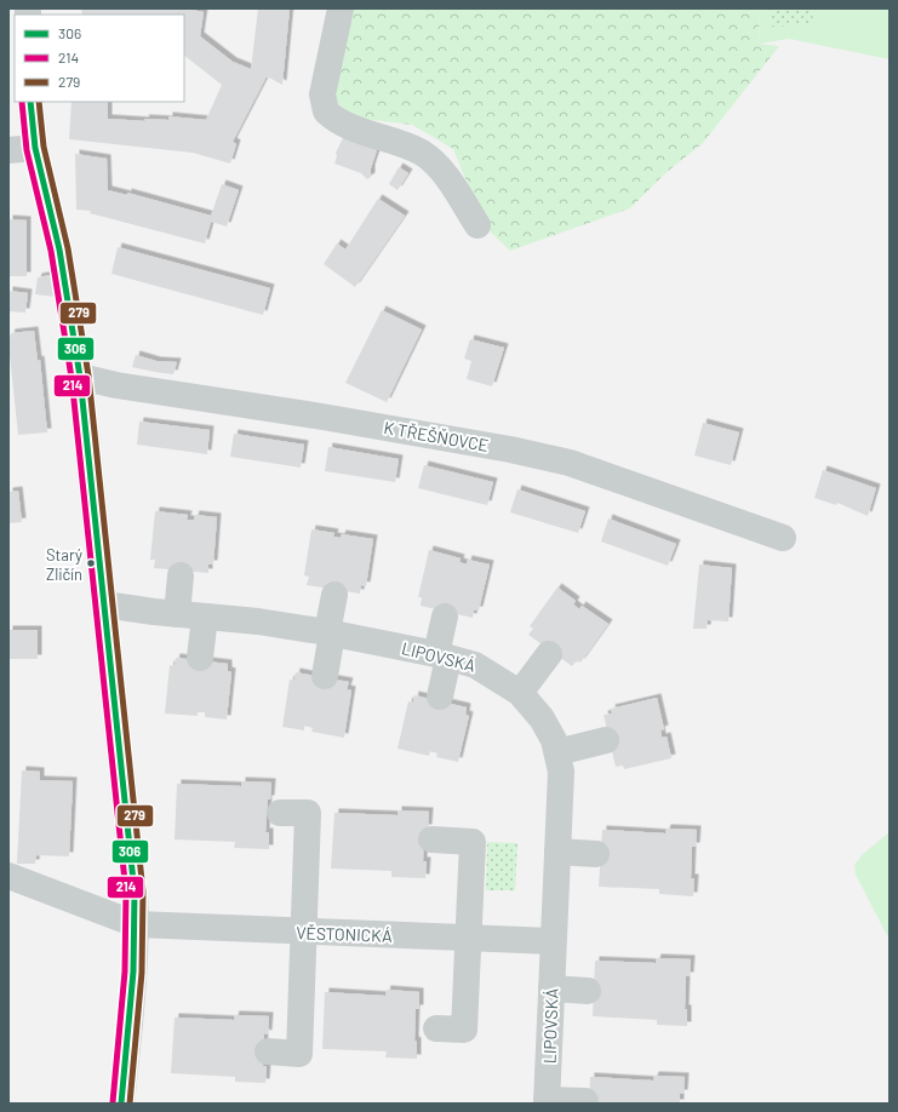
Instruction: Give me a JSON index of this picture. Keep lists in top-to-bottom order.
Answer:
{
  "streets": {
    "street": ["K TŘEŠŇOVCE", "LIPOVSKÁ", "VĚSTONICKÁ"]
  },
  "crossings": [
    ["LIPOVSKÁ", "VĚSTONICKÁ"]
  ],
  "places": ["Starý Zličín"],
  "lines": ["transit line 306", "transit line 214", "transit line 279"],
  "legend": ["306", "214", "279"]
}
